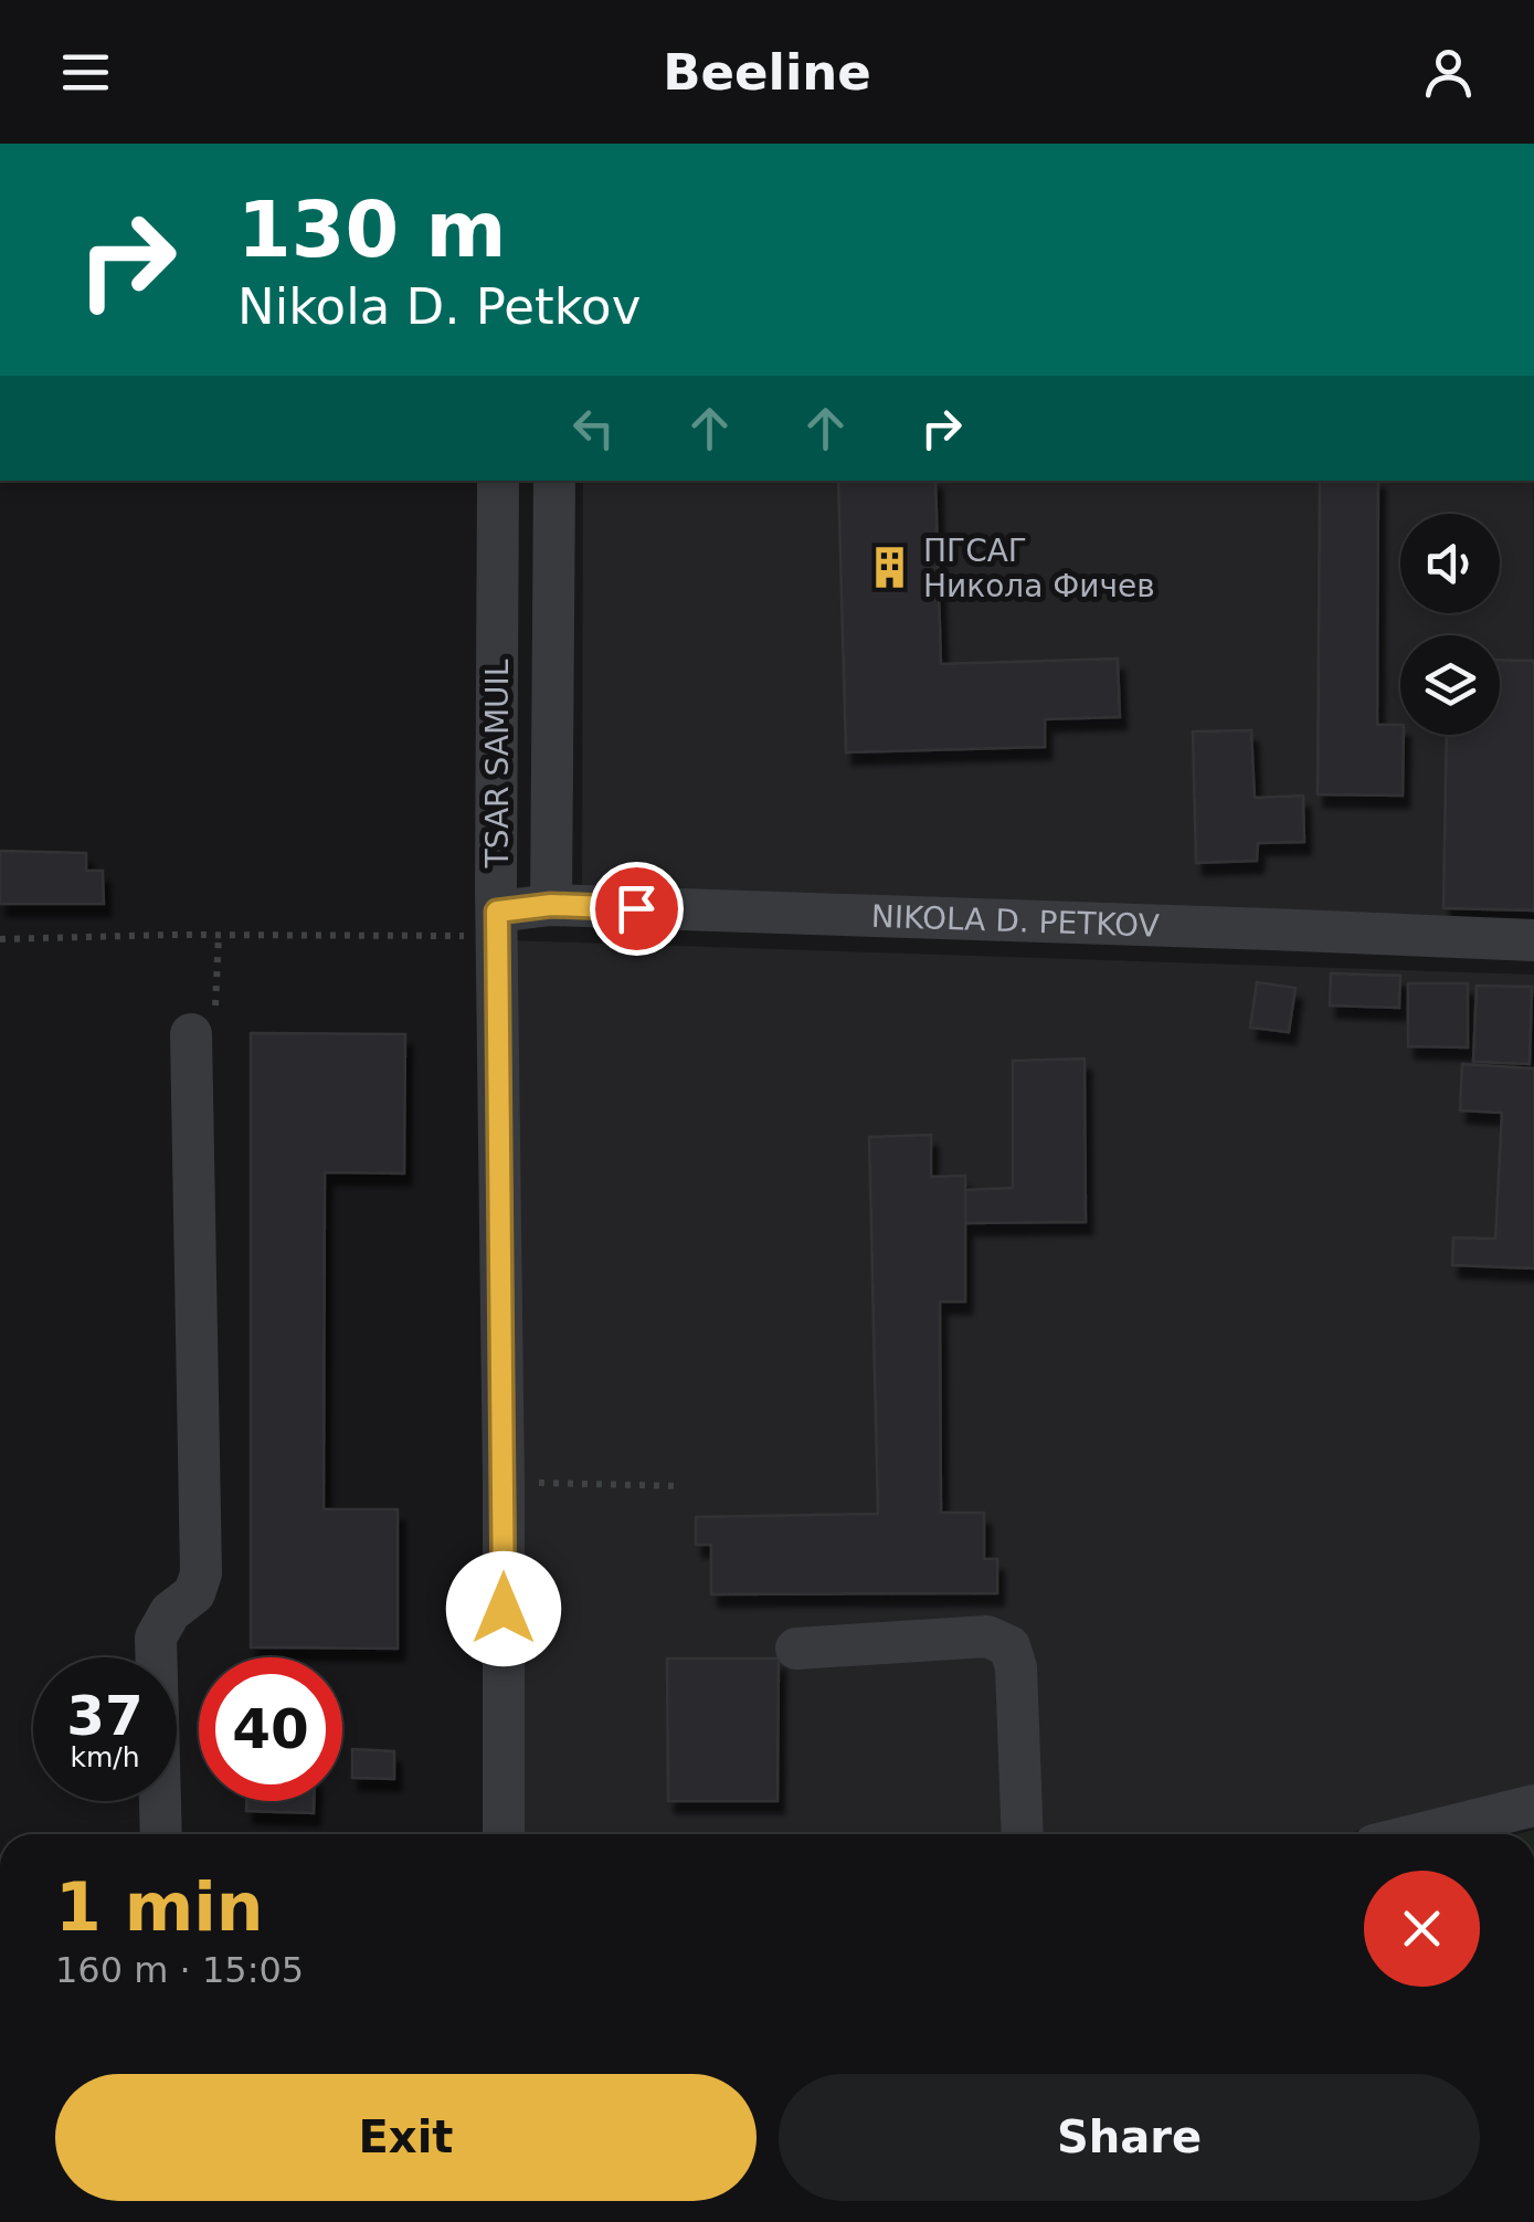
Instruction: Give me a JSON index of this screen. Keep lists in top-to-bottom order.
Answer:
{
  "streets": {
    "street": ["TSAR SAMUIL", "NIKOLA D. PETKOV"]
  },
  "crossings": [
    ["TSAR SAMUIL", "NIKOLA D. PETKOV"]
  ],
  "places": {
    "building": ["ПГСАГ Никола Фичев"]
  },
  "page": {
    "header": "Beeline",
    "turn": ["130 m", "Nikola D. Petkov"],
    "speed": "37 km/h",
    "limit": "40",
    "heading": ["1 min", "160 m · 15:05"],
    "buttons": ["Exit", "Share"]
  }
}
